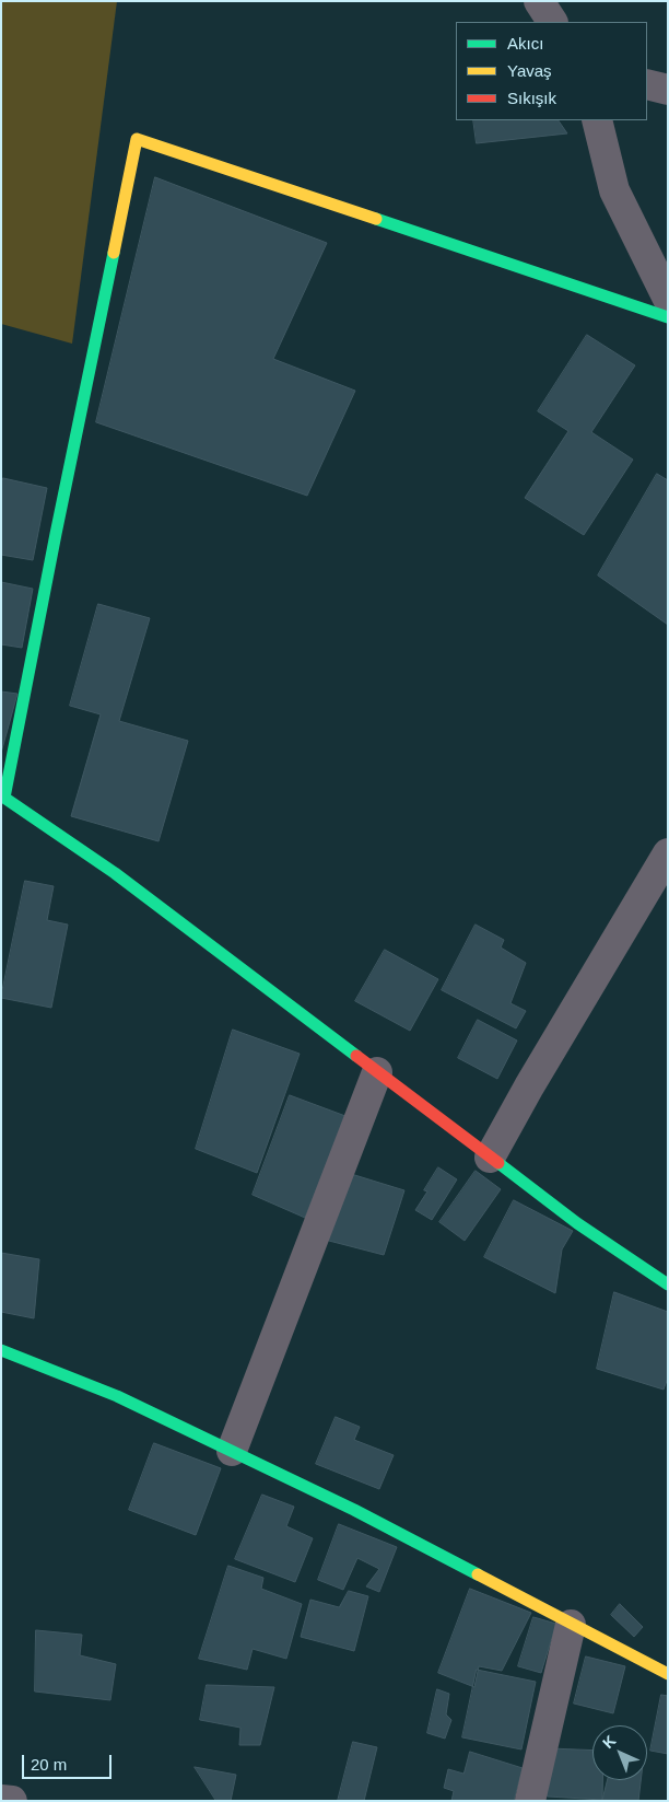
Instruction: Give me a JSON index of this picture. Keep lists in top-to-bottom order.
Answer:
{
  "legend": ["Akıcı", "Yavaş", "Sıkışık"],
  "scale_bar": "20 m",
  "north": "top left"
}
